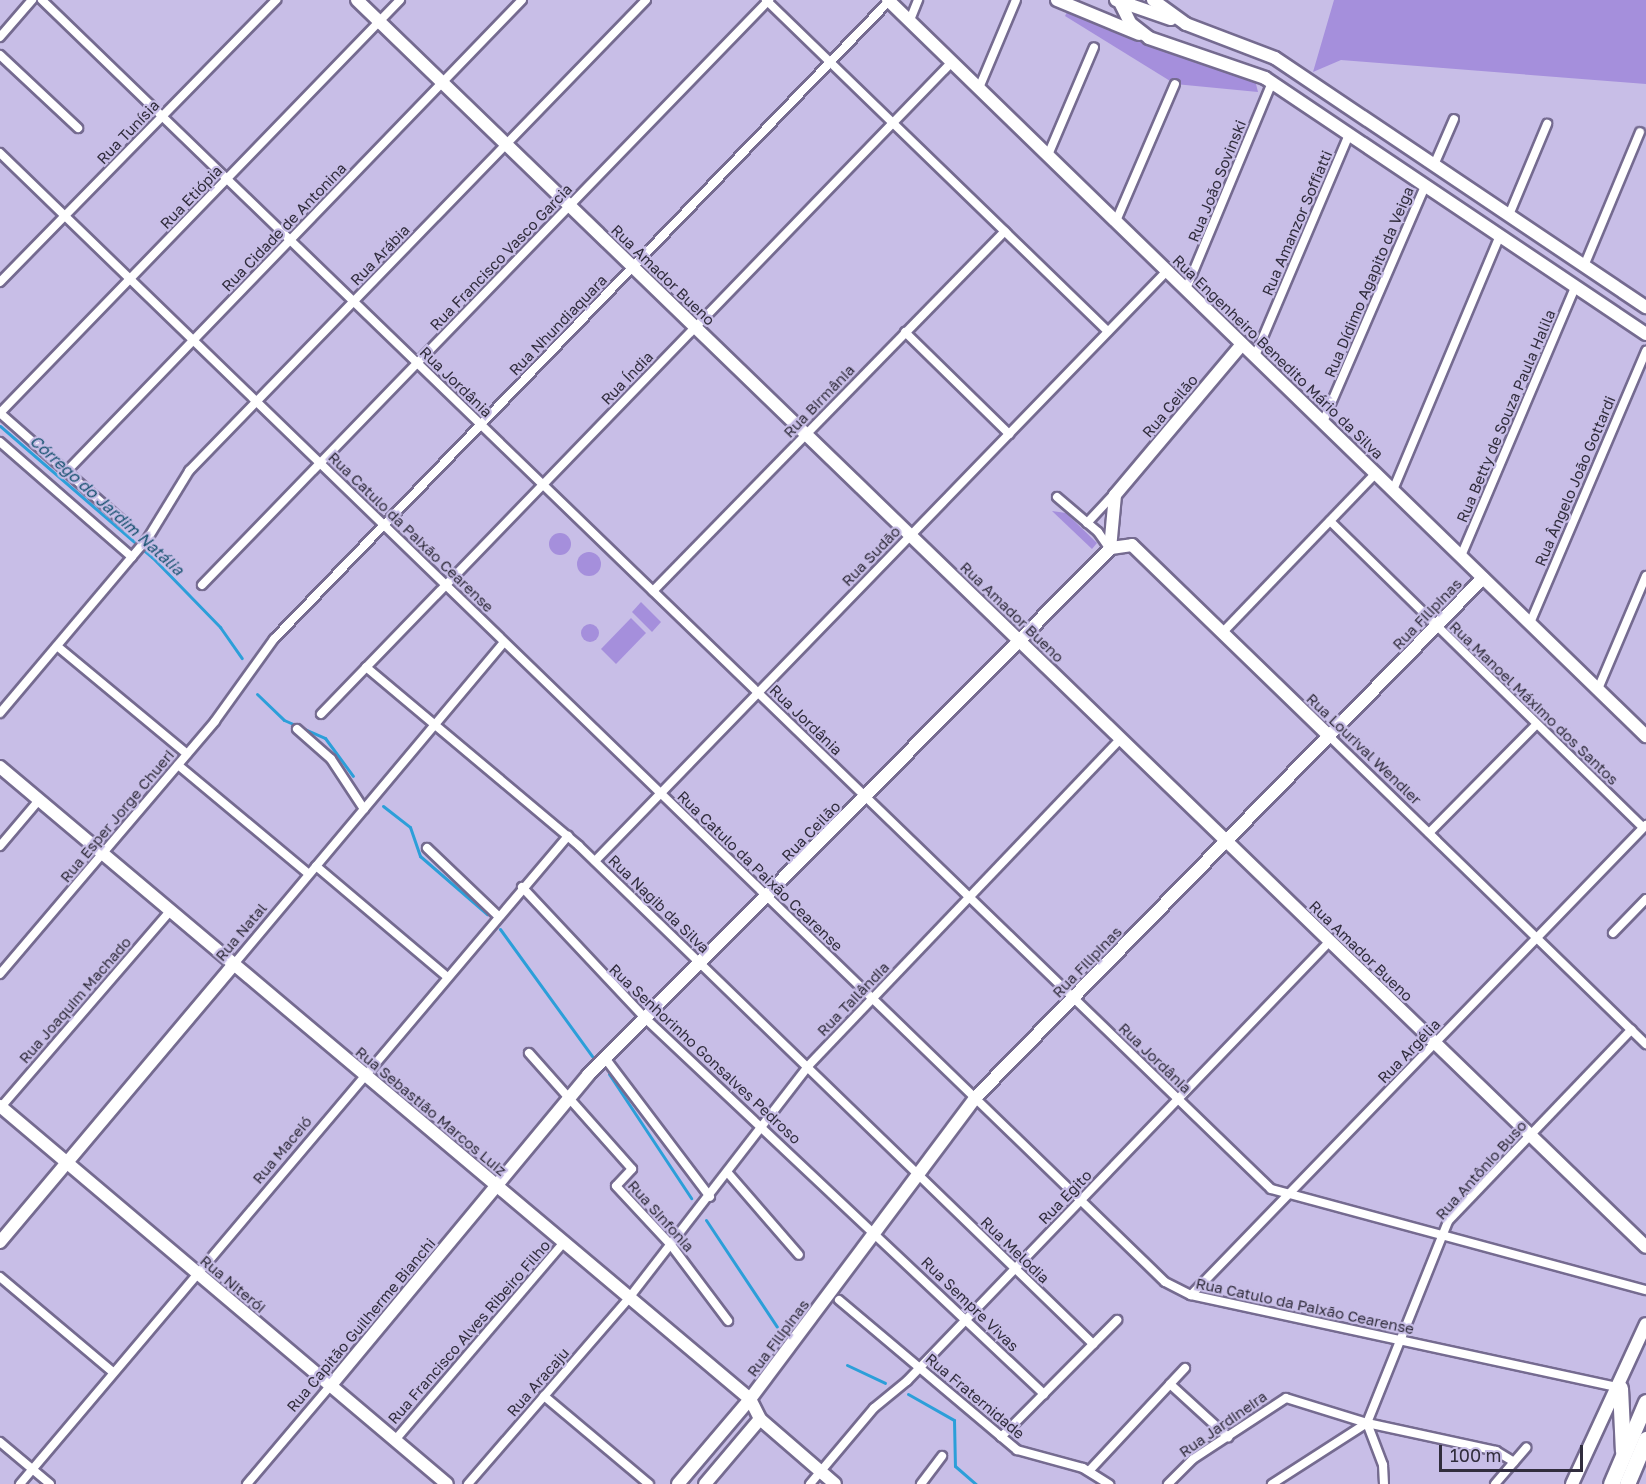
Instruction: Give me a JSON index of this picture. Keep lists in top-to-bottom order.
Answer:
{
  "streets": {
    "street": [
      "Rua Tunísia",
      "Rua João Sovinski",
      "Rua Etiópia",
      "Rua Amanzor Soffiatti",
      "Rua Cidade de Antonina",
      "Rua Arábia",
      "Rua Francisco Vasco Garcia",
      "Rua Amador Bueno",
      "Rua Dídimo Agapito da Veiga",
      "Rua Nhundiaquara",
      "Rua Engenheiro Benedito Mário da Silva",
      "Rua Índia",
      "Rua Jordânia",
      "Rua Birmânia",
      "Rua Ceilão",
      "Rua Betty de Souza Paula Halila",
      "Rua Ângelo João Gottardi",
      "Rua Catulo da Paixão Cearense",
      "Rua Sudão",
      "Rua Filipinas",
      "Rua Manoel Máximo dos Santos",
      "Rua Lourival Wendler",
      "Rua Esper Jorge Chueri",
      "Rua Nagib da Silva",
      "Rua Natal",
      "Rua Tailândia",
      "Rua Joaquim Machado",
      "Rua Argélia",
      "Rua Senhorinho Gonsalves Pedroso",
      "Rua Sebastião Marcos Luiz",
      "Rua Maceió",
      "Rua Antônio Buso",
      "Rua Egito",
      "Rua Sinfonia",
      "Rua Melodia",
      "Rua Niterói",
      "Rua Sempre Vivas",
      "Rua Capitão Guilherme Bianchi",
      "Rua Francisco Alves Ribeiro Filho",
      "Rua Aracaju",
      "Rua Fraternidade",
      "Rua Jardineira"
    ]
  },
  "crossings": [
    ["Rua Tunísia", "Rua Jordânia"],
    ["Rua Tunísia", "Rua Catulo da Paixão Cearense"],
    ["Rua João Sovinski", "Rua Engenheiro Benedito Mário da Silva"],
    ["Rua Etiópia", "Rua Amador Bueno"],
    ["Rua Etiópia", "Rua Jordânia"],
    ["Rua Etiópia", "Rua Catulo da Paixão Cearense"],
    ["Rua Amanzor Soffiatti", "Rua Engenheiro Benedito Mário da Silva"],
    ["Rua Cidade de Antonina", "Rua Amador Bueno"],
    ["Rua Cidade de Antonina", "Rua Jordânia"],
    ["Rua Cidade de Antonina", "Rua Catulo da Paixão Cearense"],
    ["Rua Arábia", "Rua Amador Bueno"],
    ["Rua Arábia", "Rua Jordânia"],
    ["Rua Arábia", "Rua Catulo da Paixão Cearense"],
    ["Rua Francisco Vasco Garcia", "Rua Amador Bueno"],
    ["Rua Francisco Vasco Garcia", "Rua Jordânia"],
    ["Rua Francisco Vasco Garcia", "Rua Catulo da Paixão Cearense"],
    ["Rua Amador Bueno", "Rua Nhundiaquara"],
    ["Rua Amador Bueno", "Rua Índia"],
    ["Rua Amador Bueno", "Rua Birmânia"],
    ["Rua Amador Bueno", "Rua Ceilão"],
    ["Rua Amador Bueno", "Rua Sudão"],
    ["Rua Amador Bueno", "Rua Filipinas"],
    ["Rua Amador Bueno", "Rua Tailândia"],
    ["Rua Amador Bueno", "Rua Argélia"],
    ["Rua Amador Bueno", "Rua Antônio Buso"],
    ["Rua Amador Bueno", "Rua Egito"],
    ["Rua Dídimo Agapito da Veiga", "Rua Engenheiro Benedito Mário da Silva"],
    ["Rua Nhundiaquara", "Rua Engenheiro Benedito Mário da Silva"],
    ["Rua Nhundiaquara", "Rua Jordânia"],
    ["Rua Nhundiaquara", "Rua Catulo da Paixão Cearense"],
    ["Rua Nhundiaquara", "Rua Esper Jorge Chueri"],
    ["Rua Engenheiro Benedito Mário da Silva", "Rua Índia"],
    ["Rua Engenheiro Benedito Mário da Silva", "Rua Ceilão"],
    ["Rua Engenheiro Benedito Mário da Silva", "Rua Betty de Souza Paula Halila"],
    ["Rua Engenheiro Benedito Mário da Silva", "Rua Ângelo João Gottardi"],
    ["Rua Engenheiro Benedito Mário da Silva", "Rua Sudão"],
    ["Rua Engenheiro Benedito Mário da Silva", "Rua Filipinas"],
    ["Rua Índia", "Rua Jordânia"],
    ["Rua Índia", "Rua Catulo da Paixão Cearense"],
    ["Rua Índia", "Rua Nagib da Silva"],
    ["Rua Jordânia", "Rua Birmânia"],
    ["Rua Jordânia", "Rua Ceilão"],
    ["Rua Jordânia", "Rua Sudão"],
    ["Rua Jordânia", "Rua Filipinas"],
    ["Rua Jordânia", "Rua Tailândia"],
    ["Rua Jordânia", "Rua Argélia"],
    ["Rua Jordânia", "Rua Antônio Buso"],
    ["Rua Jordânia", "Rua Egito"],
    ["Rua Ceilão", "Rua Catulo da Paixão Cearense"],
    ["Rua Ceilão", "Rua Lourival Wendler"],
    ["Rua Ceilão", "Rua Nagib da Silva"],
    ["Rua Ceilão", "Rua Senhorinho Gonsalves Pedroso"],
    ["Rua Ceilão", "Rua Sebastião Marcos Luiz"],
    ["Rua Ceilão", "Rua Sinfonia"],
    ["Rua Ceilão", "Rua Capitão Guilherme Bianchi"],
    ["Rua Catulo da Paixão Cearense", "Rua Sudão"],
    ["Rua Catulo da Paixão Cearense", "Rua Filipinas"],
    ["Rua Catulo da Paixão Cearense", "Rua Natal"],
    ["Rua Catulo da Paixão Cearense", "Rua Tailândia"],
    ["Rua Catulo da Paixão Cearense", "Rua Argélia"],
    ["Rua Catulo da Paixão Cearense", "Rua Antônio Buso"],
    ["Rua Catulo da Paixão Cearense", "Rua Egito"],
    ["Rua Sudão", "Rua Nagib da Silva"],
    ["Rua Filipinas", "Rua Manoel Máximo dos Santos"],
    ["Rua Filipinas", "Rua Lourival Wendler"],
    ["Rua Filipinas", "Rua Nagib da Silva"],
    ["Rua Filipinas", "Rua Senhorinho Gonsalves Pedroso"],
    ["Rua Filipinas", "Rua Sebastião Marcos Luiz"],
    ["Rua Filipinas", "Rua Melodia"],
    ["Rua Filipinas", "Rua Sempre Vivas"],
    ["Rua Manoel Máximo dos Santos", "Rua Argélia"],
    ["Rua Lourival Wendler", "Rua Argélia"],
    ["Rua Lourival Wendler", "Rua Antônio Buso"],
    ["Rua Esper Jorge Chueri", "Rua Sebastião Marcos Luiz"],
    ["Rua Nagib da Silva", "Rua Natal"],
    ["Rua Nagib da Silva", "Rua Tailândia"],
    ["Rua Nagib da Silva", "Rua Maceió"],
    ["Rua Nagib da Silva", "Rua Melodia"],
    ["Rua Natal", "Rua Sebastião Marcos Luiz"],
    ["Rua Natal", "Rua Niterói"],
    ["Rua Tailândia", "Rua Senhorinho Gonsalves Pedroso"],
    ["Rua Tailândia", "Rua Sebastião Marcos Luiz"],
    ["Rua Tailândia", "Rua Sinfonia"],
    ["Rua Tailândia", "Rua Aracaju"],
    ["Rua Joaquim Machado", "Rua Sebastião Marcos Luiz"],
    ["Rua Joaquim Machado", "Rua Niterói"],
    ["Rua Senhorinho Gonsalves Pedroso", "Rua Maceió"],
    ["Rua Senhorinho Gonsalves Pedroso", "Rua Sempre Vivas"],
    ["Rua Sebastião Marcos Luiz", "Rua Maceió"],
    ["Rua Sebastião Marcos Luiz", "Rua Egito"],
    ["Rua Sebastião Marcos Luiz", "Rua Capitão Guilherme Bianchi"],
    ["Rua Sebastião Marcos Luiz", "Rua Francisco Alves Ribeiro Filho"],
    ["Rua Sebastião Marcos Luiz", "Rua Aracaju"],
    ["Rua Maceió", "Rua Niterói"],
    ["Rua Antônio Buso", "Rua Jardineira"],
    ["Rua Egito", "Rua Melodia"],
    ["Rua Egito", "Rua Sempre Vivas"],
    ["Rua Egito", "Rua Fraternidade"],
    ["Rua Niterói", "Rua Capitão Guilherme Bianchi"],
    ["Rua Niterói", "Rua Francisco Alves Ribeiro Filho"]
  ],
  "water": ["Córrego do Jardim Natália"],
  "scale_bar": "100 m"
}
